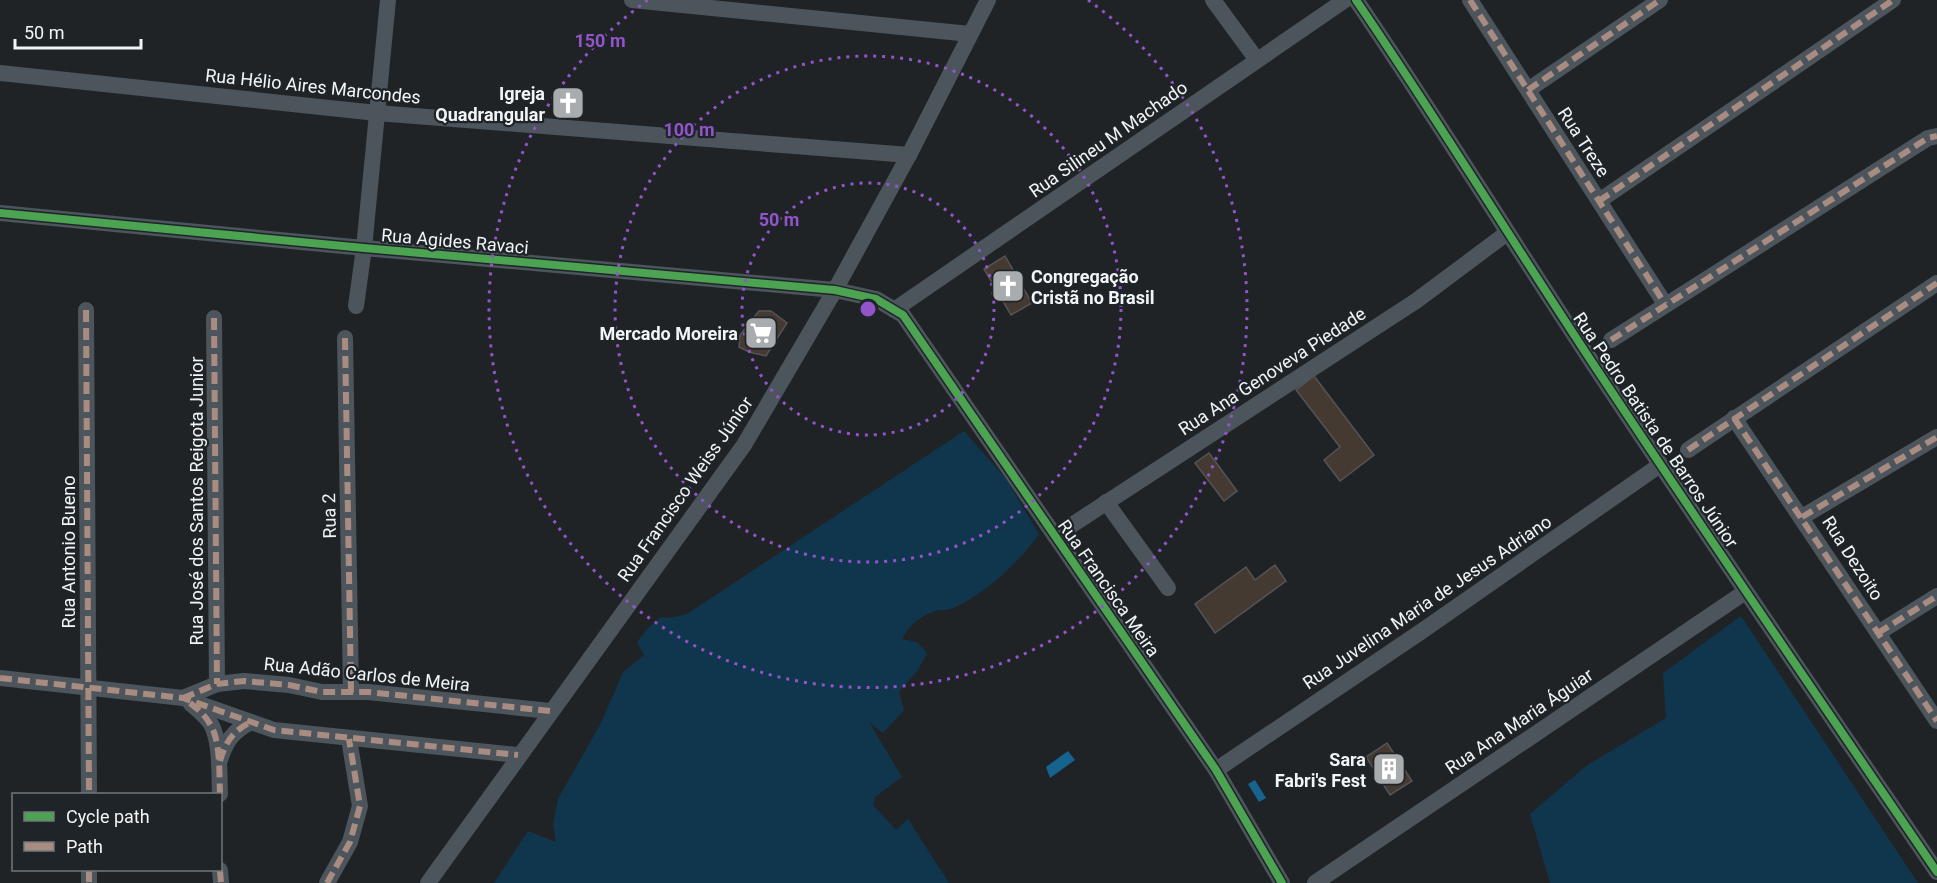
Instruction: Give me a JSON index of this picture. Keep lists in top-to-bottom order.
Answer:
{
  "streets": {
    "street": [
      "Rua Hélio Aires Marcondes",
      "Rua Silineu M Machado",
      "Rua Treze",
      "Rua Agides Ravaci",
      "Rua Ana Genoveva Piedade",
      "Rua Pedro Batista de Barros Júnior",
      "Rua Francisco Weiss Júnior",
      "Rua José dos Santos Reigota Junior",
      "Rua 2",
      "Rua Antonio Bueno",
      "Rua Dezoito",
      "Rua Francisca Meira",
      "Rua Juvelina Maria de Jesus Adriano",
      "Rua Adão Carlos de Meira",
      "Rua Ana Maria Águiar"
    ]
  },
  "crossings": [
    ["Rua Hélio Aires Marcondes", "Rua Francisco Weiss Júnior"],
    ["Rua Silineu M Machado", "Rua Agides Ravaci"],
    ["Rua Silineu M Machado", "Rua Francisca Meira"],
    ["Rua Agides Ravaci", "Rua Francisco Weiss Júnior"],
    ["Rua Agides Ravaci", "Rua Francisca Meira"],
    ["Rua Ana Genoveva Piedade", "Rua Pedro Batista de Barros Júnior"],
    ["Rua Ana Genoveva Piedade", "Rua Francisca Meira"],
    ["Rua Pedro Batista de Barros Júnior", "Rua Juvelina Maria de Jesus Adriano"],
    ["Rua Pedro Batista de Barros Júnior", "Rua Ana Maria Águiar"],
    ["Rua Francisco Weiss Júnior", "Rua Adão Carlos de Meira"],
    ["Rua José dos Santos Reigota Junior", "Rua Adão Carlos de Meira"],
    ["Rua 2", "Rua Adão Carlos de Meira"],
    ["Rua Antonio Bueno", "Rua Adão Carlos de Meira"],
    ["Rua Francisca Meira", "Rua Juvelina Maria de Jesus Adriano"]
  ],
  "places": {
    "church": ["Igreja Quadrangular", "Congregação Cristã no Brasil"],
    "supermarket": ["Mercado Moreira"],
    "building": ["Sara Fabri's Fest"]
  },
  "legend": ["Cycle path", "Path"],
  "scale_bar": "50 m",
  "rings": ["150 m", "100 m", "50 m"]
}
